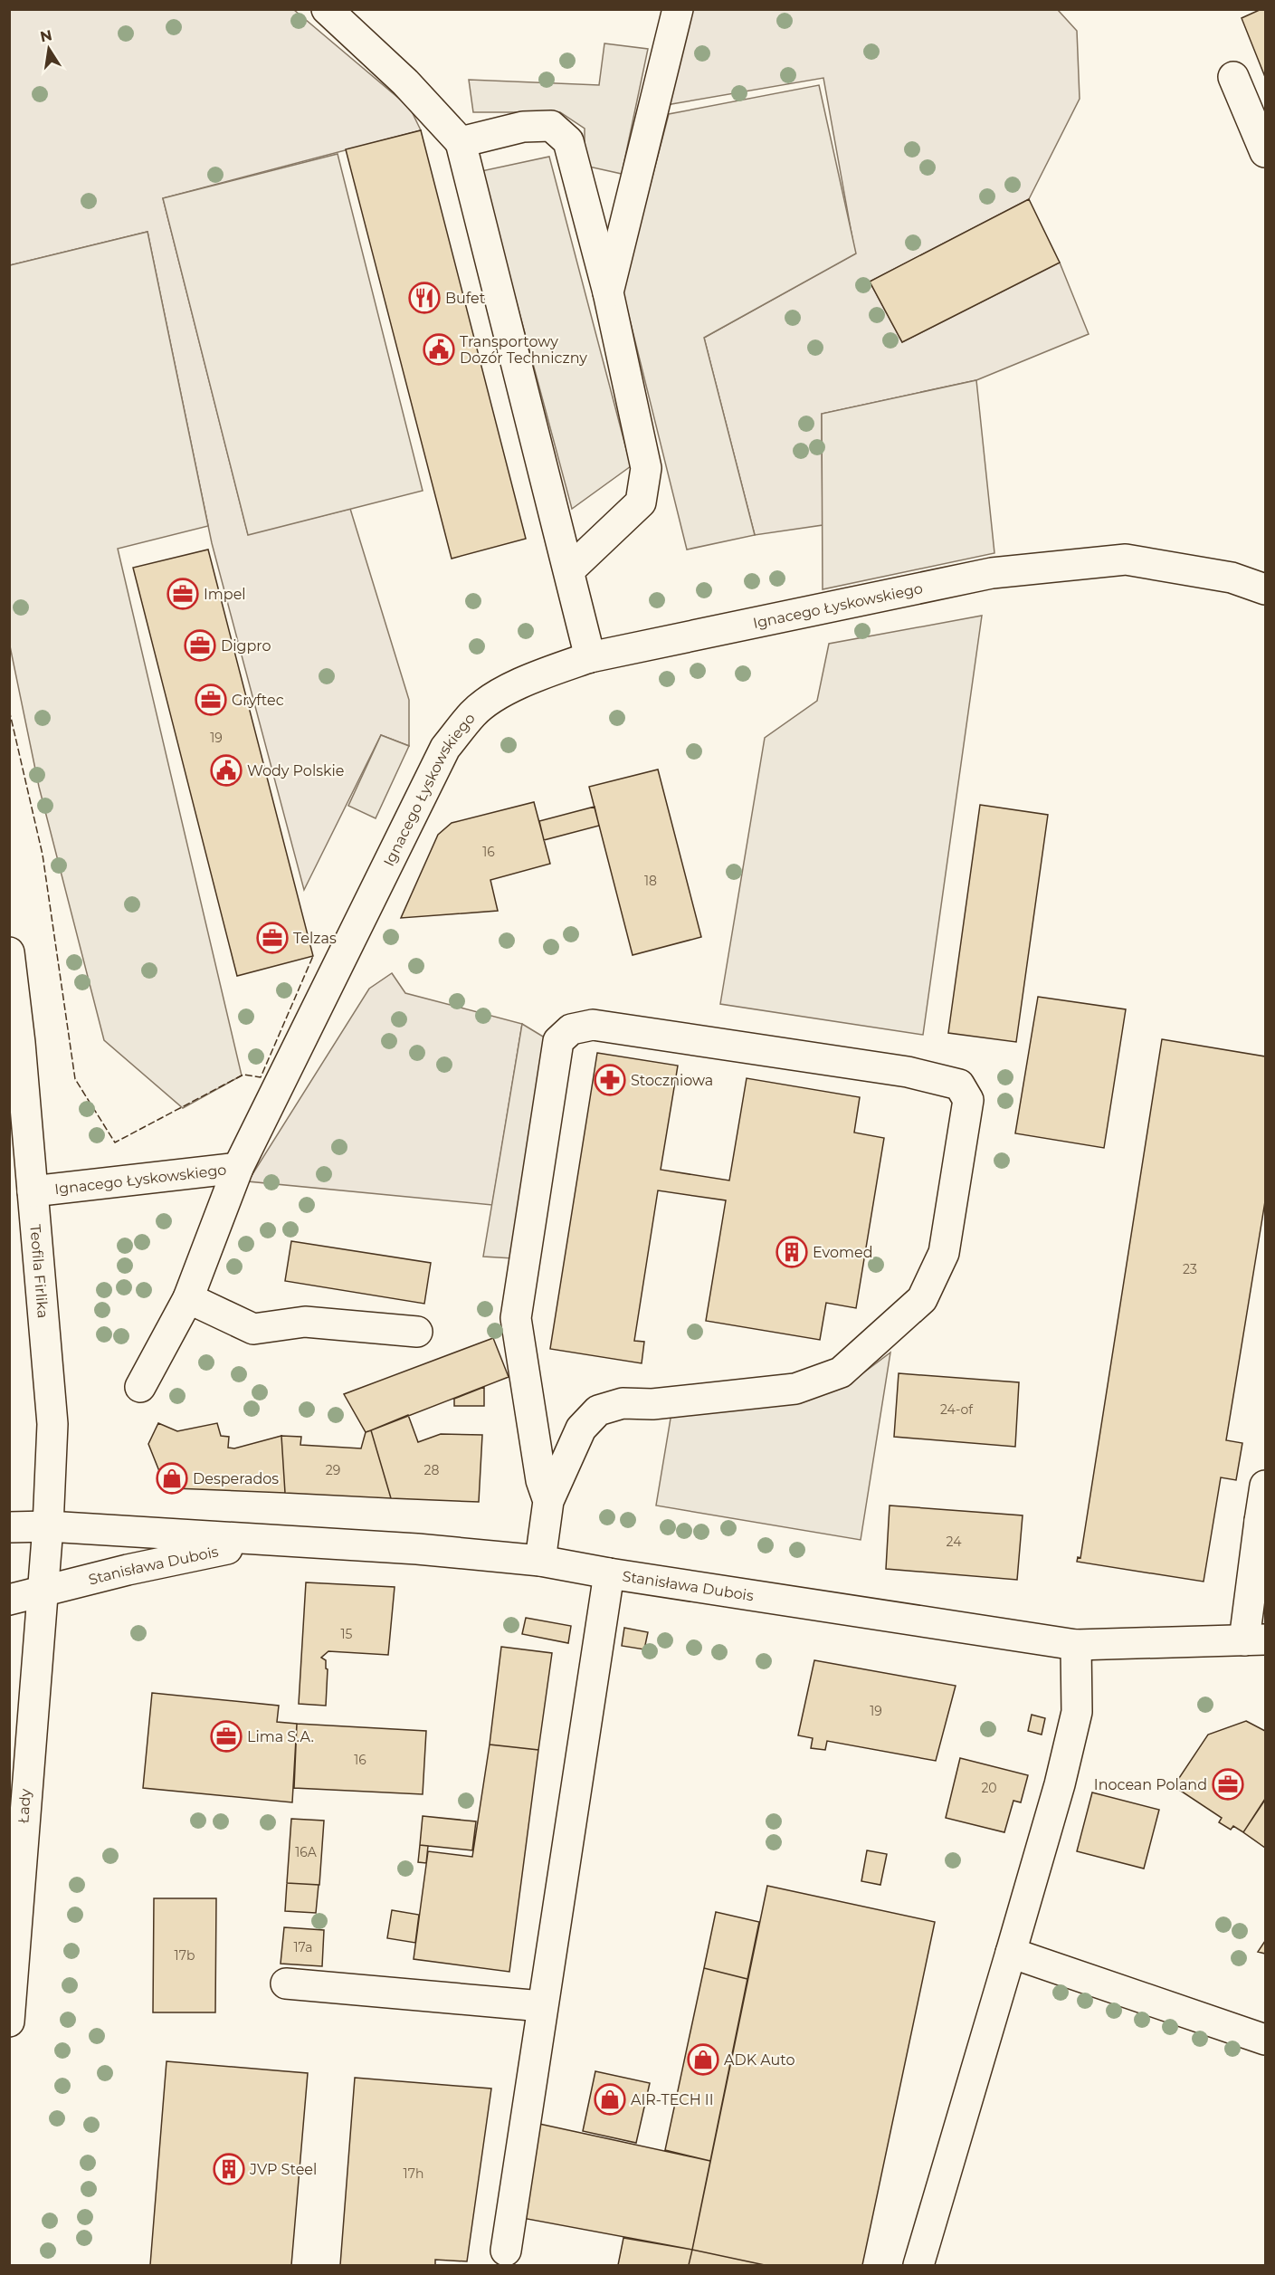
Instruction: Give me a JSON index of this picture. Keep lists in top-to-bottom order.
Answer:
{
  "streets": {
    "street": [
      "Ignacego Łyskowskiego",
      "Teofila Firlika",
      "Stanisława Dubois",
      "Łady"
    ]
  },
  "crossings": [
    ["Ignacego Łyskowskiego", "Teofila Firlika"],
    ["Teofila Firlika", "Stanisława Dubois"],
    ["Teofila Firlika", "Łady"],
    ["Stanisława Dubois", "Łady"]
  ],
  "places": {
    "restaurant": ["Bufet"],
    "public building": ["Transportowy Dozór Techniczny", "Wody Polskie"],
    "office": [
      "Impel",
      "Digpro",
      "Gryftec",
      "Telzas",
      "Lima S.A.",
      "Inocean Poland"
    ],
    "pharmacy": ["Stoczniowa"],
    "building": ["Evomed", "JVP Steel"],
    "shop": ["Desperados", "ADK Auto", "AIR-TECH II"]
  },
  "house_numbers": [
    "19",
    "16",
    "18",
    "23",
    "24-of",
    "29",
    "28",
    "24",
    "15",
    "19",
    "16",
    "20",
    "16A",
    "17a",
    "17b",
    "17h"
  ],
  "north": "top"
}
